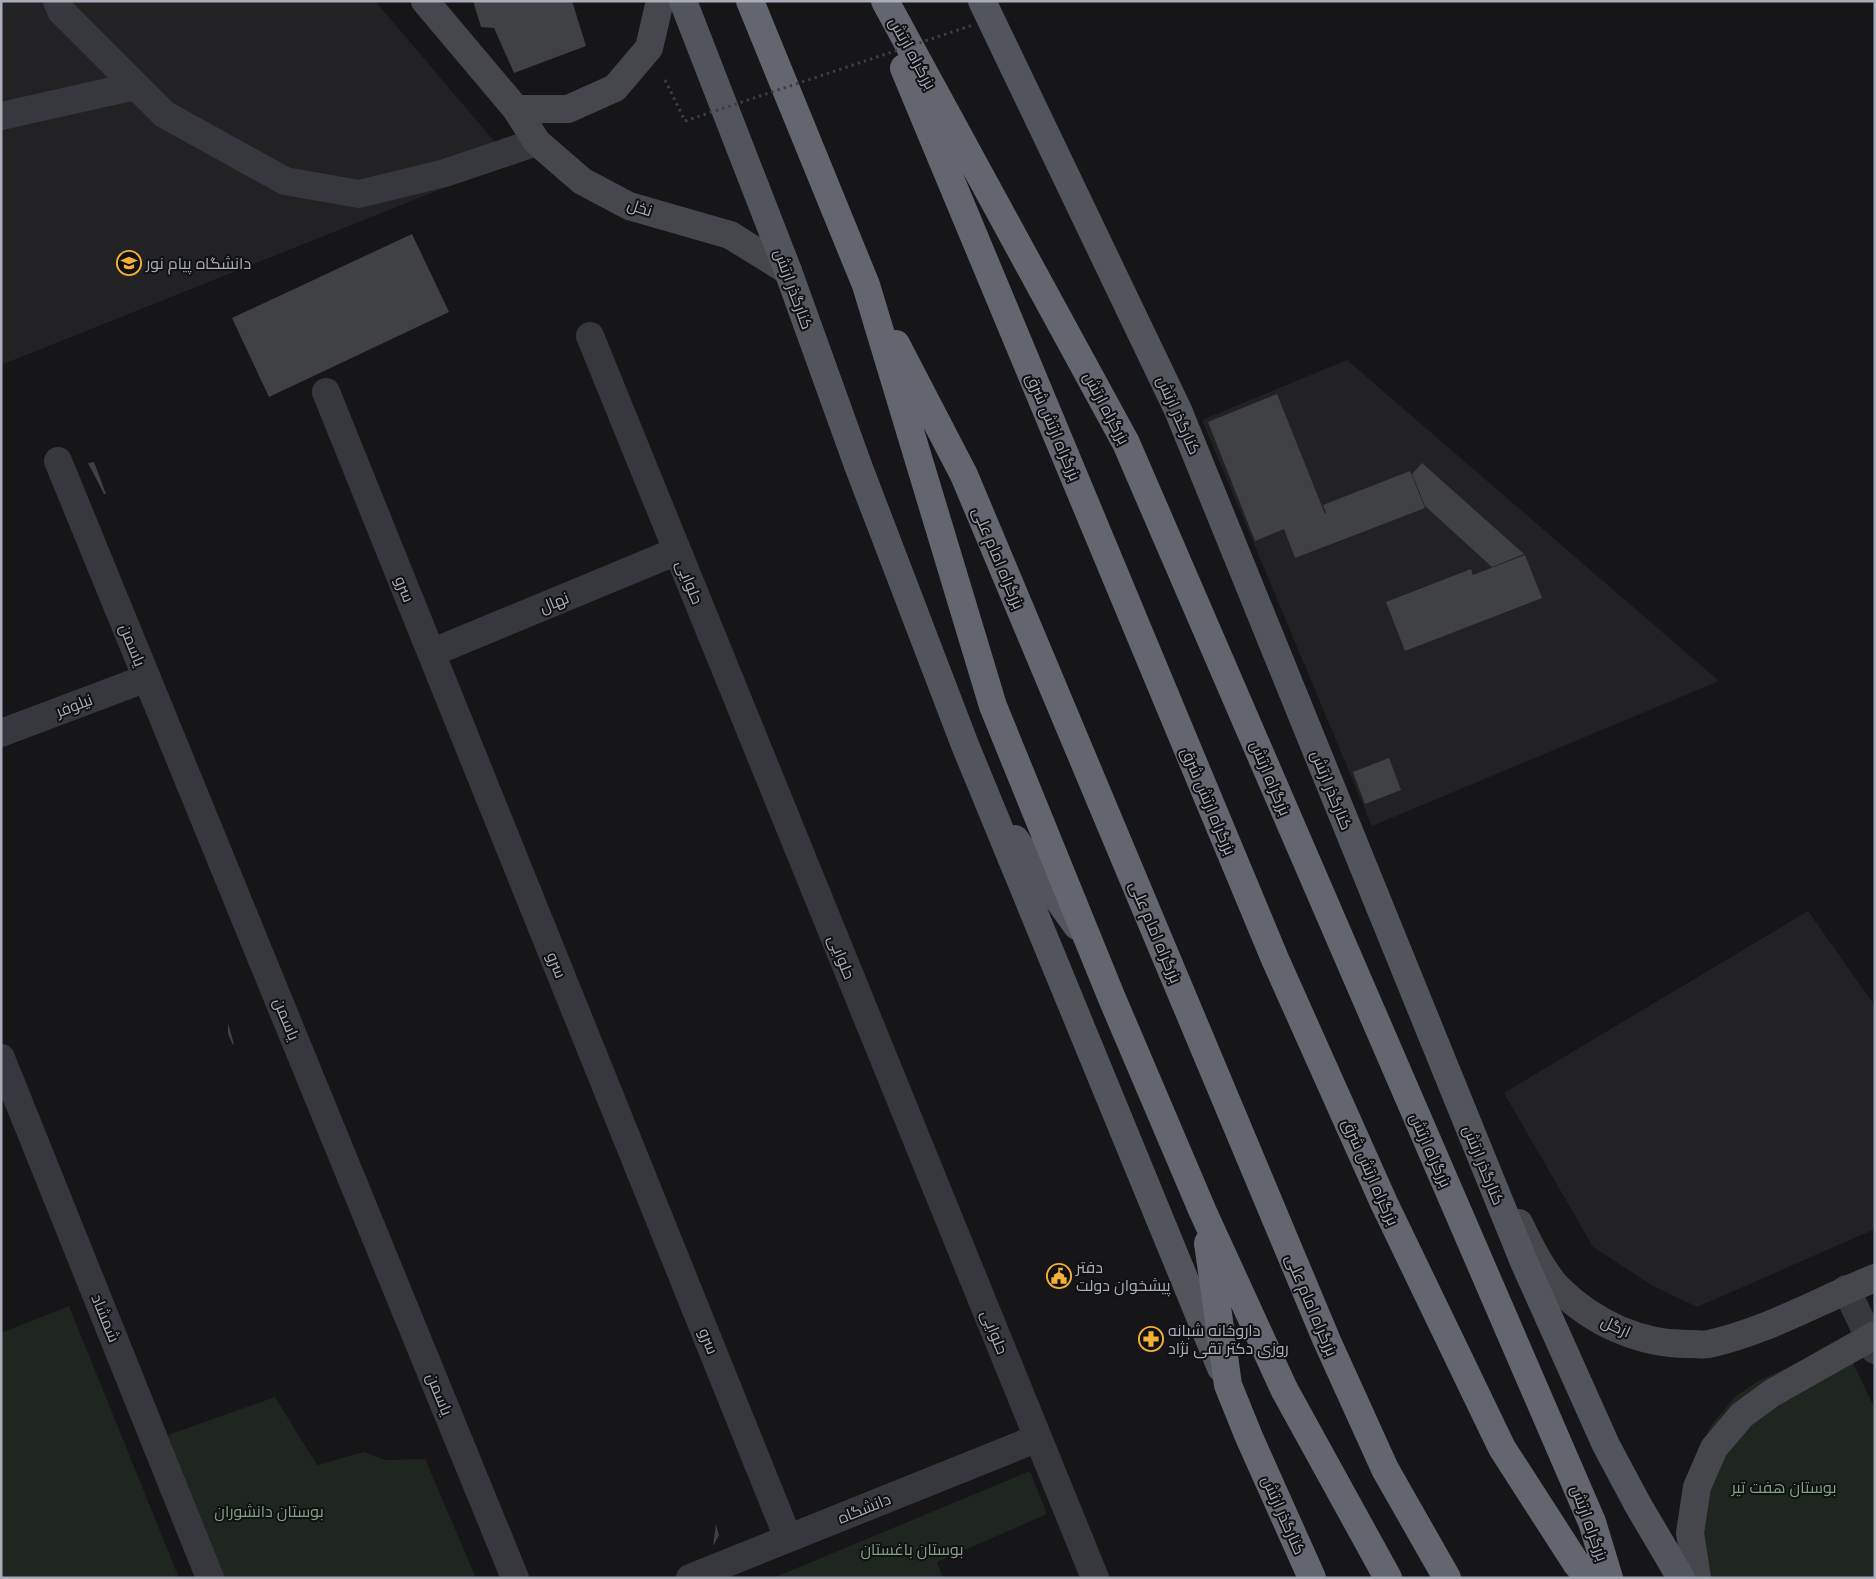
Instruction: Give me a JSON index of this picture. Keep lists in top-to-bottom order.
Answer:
{
  "streets": {
    "highway": [
      "بزرگراه ارتش",
      "کنارگذر ارتش",
      "بزرگراه ارتش شرق",
      "بزرگراه امام علی"
    ],
    "main road": ["نخل", "ازگل"],
    "street": [
      "حلوایی",
      "سرو",
      "نهال",
      "یاسمن",
      "نیلوفر",
      "شمشاد",
      "دانشگاه"
    ]
  },
  "crossings": [
    ["نخل", "کنارگذر ارتش"],
    ["کنارگذر ارتش", "ازگل"],
    ["حلوایی", "نهال"],
    ["حلوایی", "دانشگاه"],
    ["سرو", "نهال"],
    ["سرو", "دانشگاه"],
    ["یاسمن", "نیلوفر"]
  ],
  "parks": ["بوستان هفت تیر", "بوستان دانشوران", "بوستان باغستان"],
  "places": {
    "school or university": ["دانشگاه پیام نور"],
    "public building": ["دفتر پیشخوان دولت"],
    "pharmacy": ["داروخانه شبانه روزی دکتر تقی نژاد"]
  }
}
